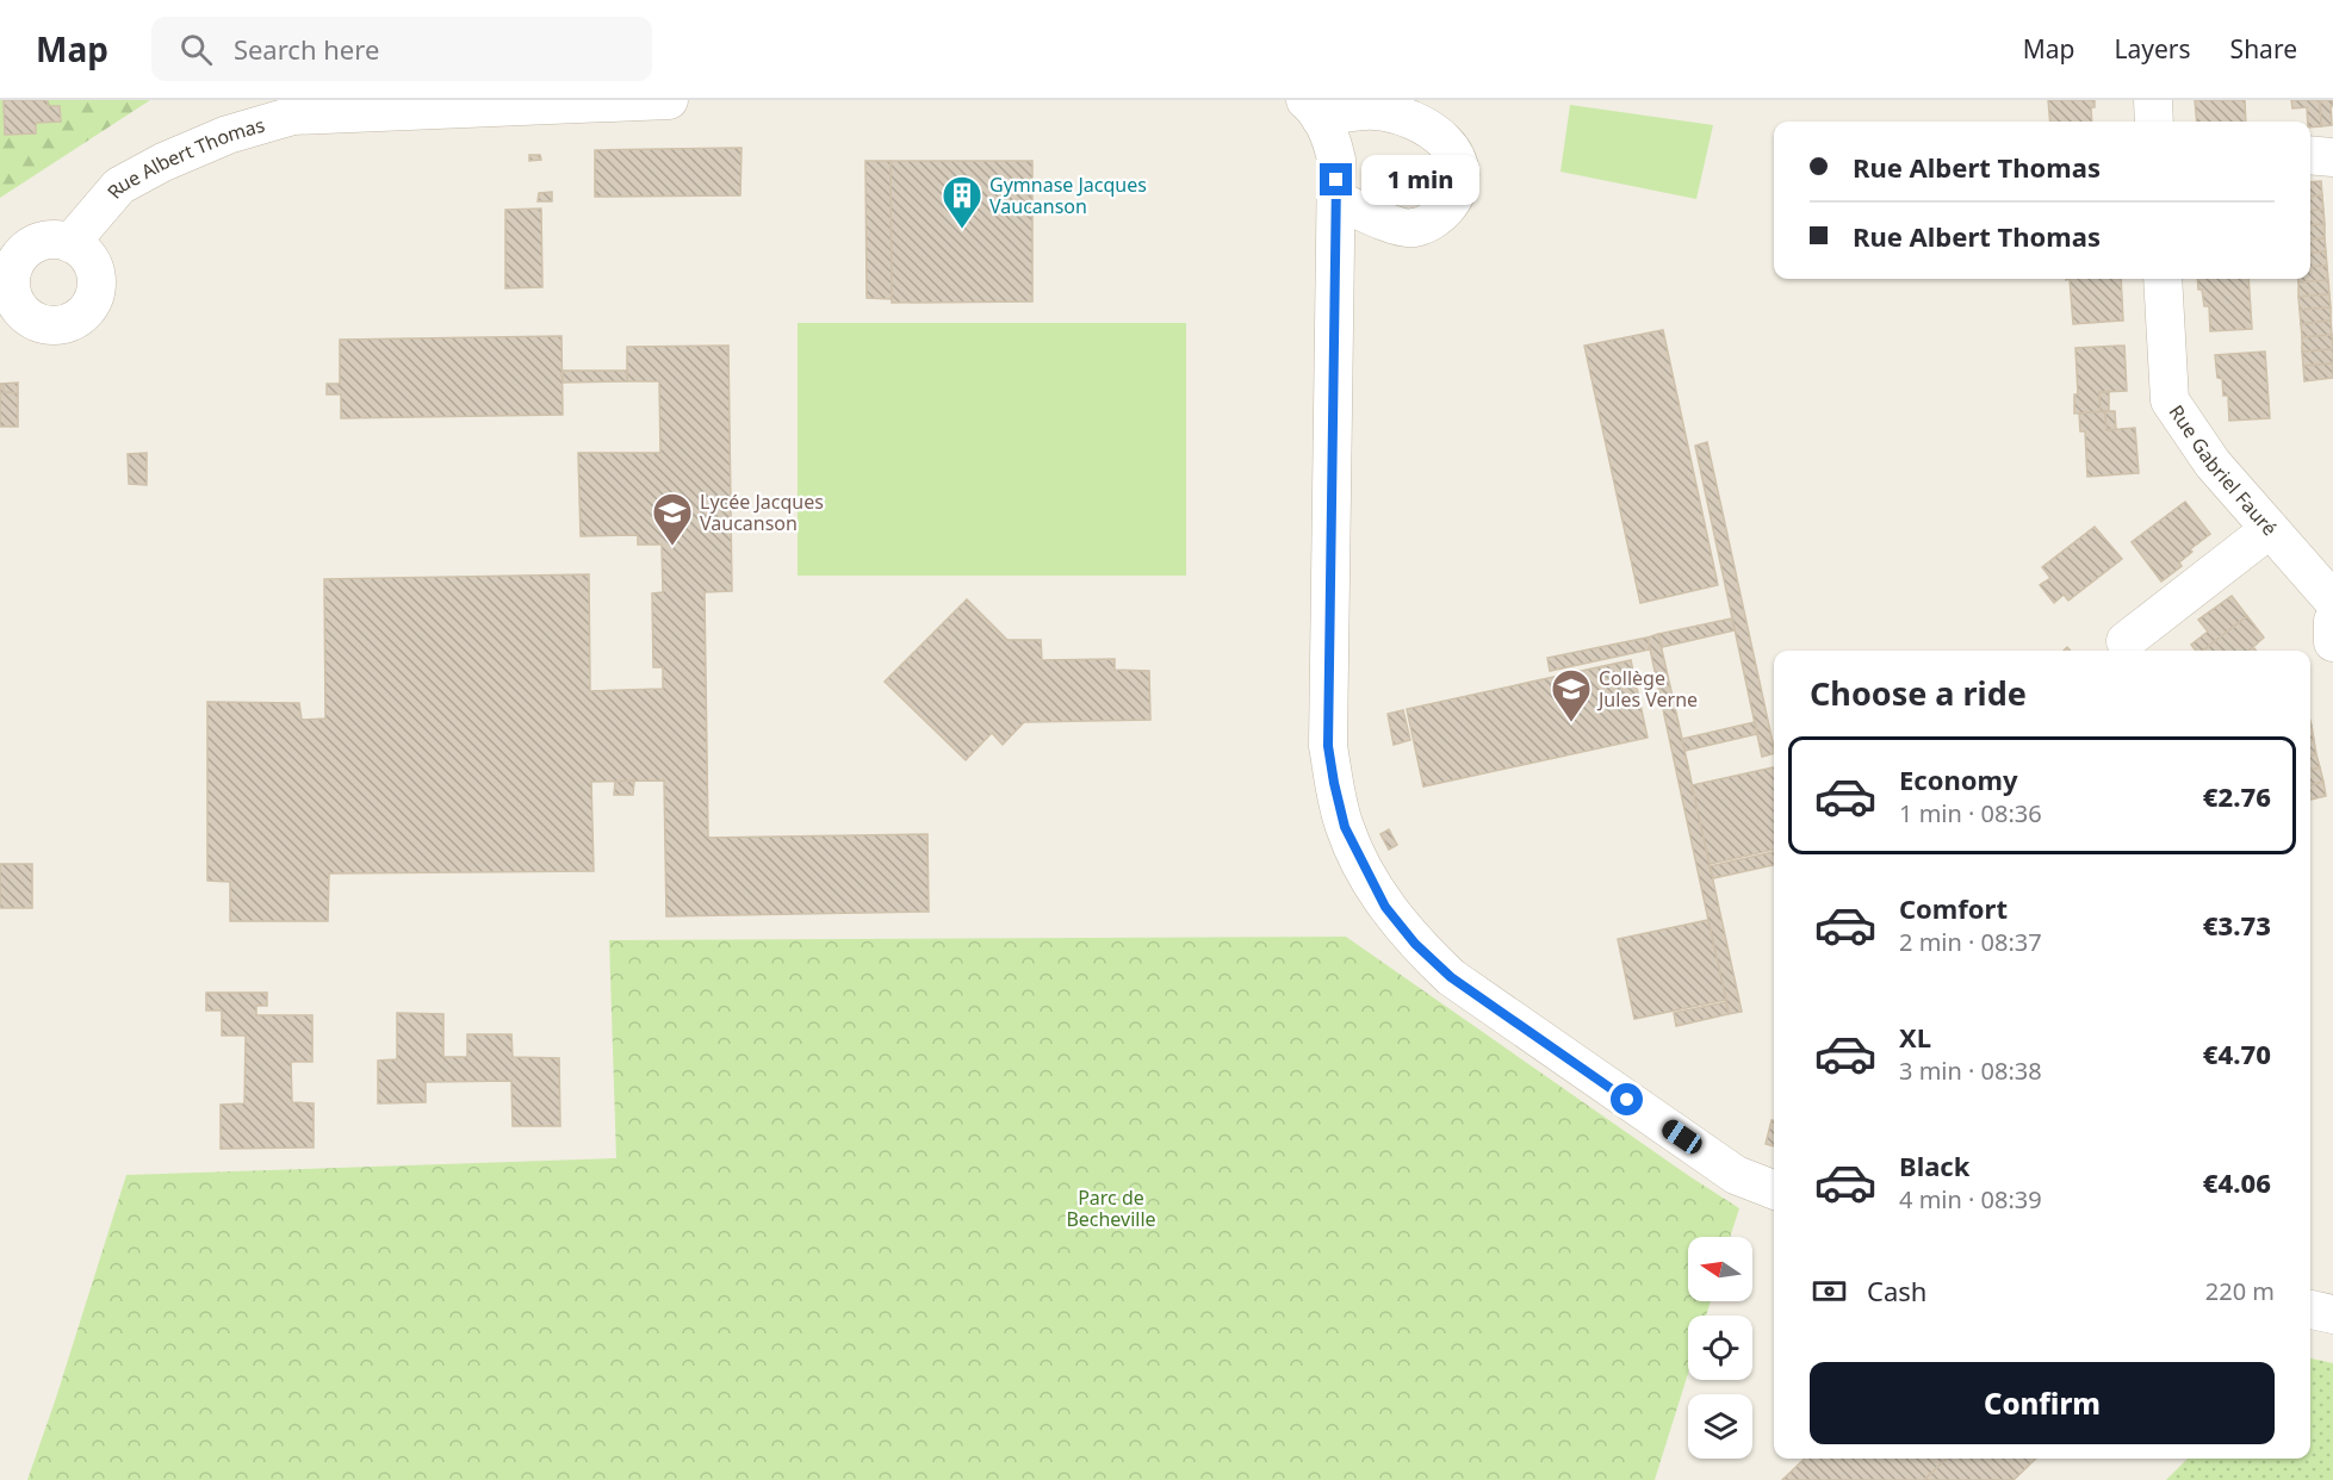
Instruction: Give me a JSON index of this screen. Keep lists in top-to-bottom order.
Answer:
{
  "streets": {
    "street": ["Rue Albert Thomas", "Rue Gabriel Fauré"]
  },
  "parks": ["Parc de Becheville"],
  "places": {
    "building": ["Gymnase Jacques Vaucanson"],
    "school or university": ["Lycée Jacques Vaucanson", "Collège Jules Verne"]
  },
  "north": "left",
  "page": {
    "header": "Map",
    "search": "Search here",
    "nav": ["Map", "Layers", "Share"],
    "banner": ["Rue Albert Thomas", "Rue Albert Thomas"],
    "bubble": "1 min",
    "heading": "Choose a ride",
    "list": [
      {
        "name": "Economy",
        "note": "1 min · 08:36",
        "value": "€2.76"
      },
      {
        "name": "Comfort",
        "note": "2 min · 08:37",
        "value": "€3.73"
      },
      {
        "name": "XL",
        "note": "3 min · 08:38",
        "value": "€4.70"
      },
      {
        "name": "Black",
        "note": "4 min · 08:39",
        "value": "€4.06"
      }
    ],
    "pay": ["Cash", "220 m"],
    "buttons": "Confirm"
  }
}
